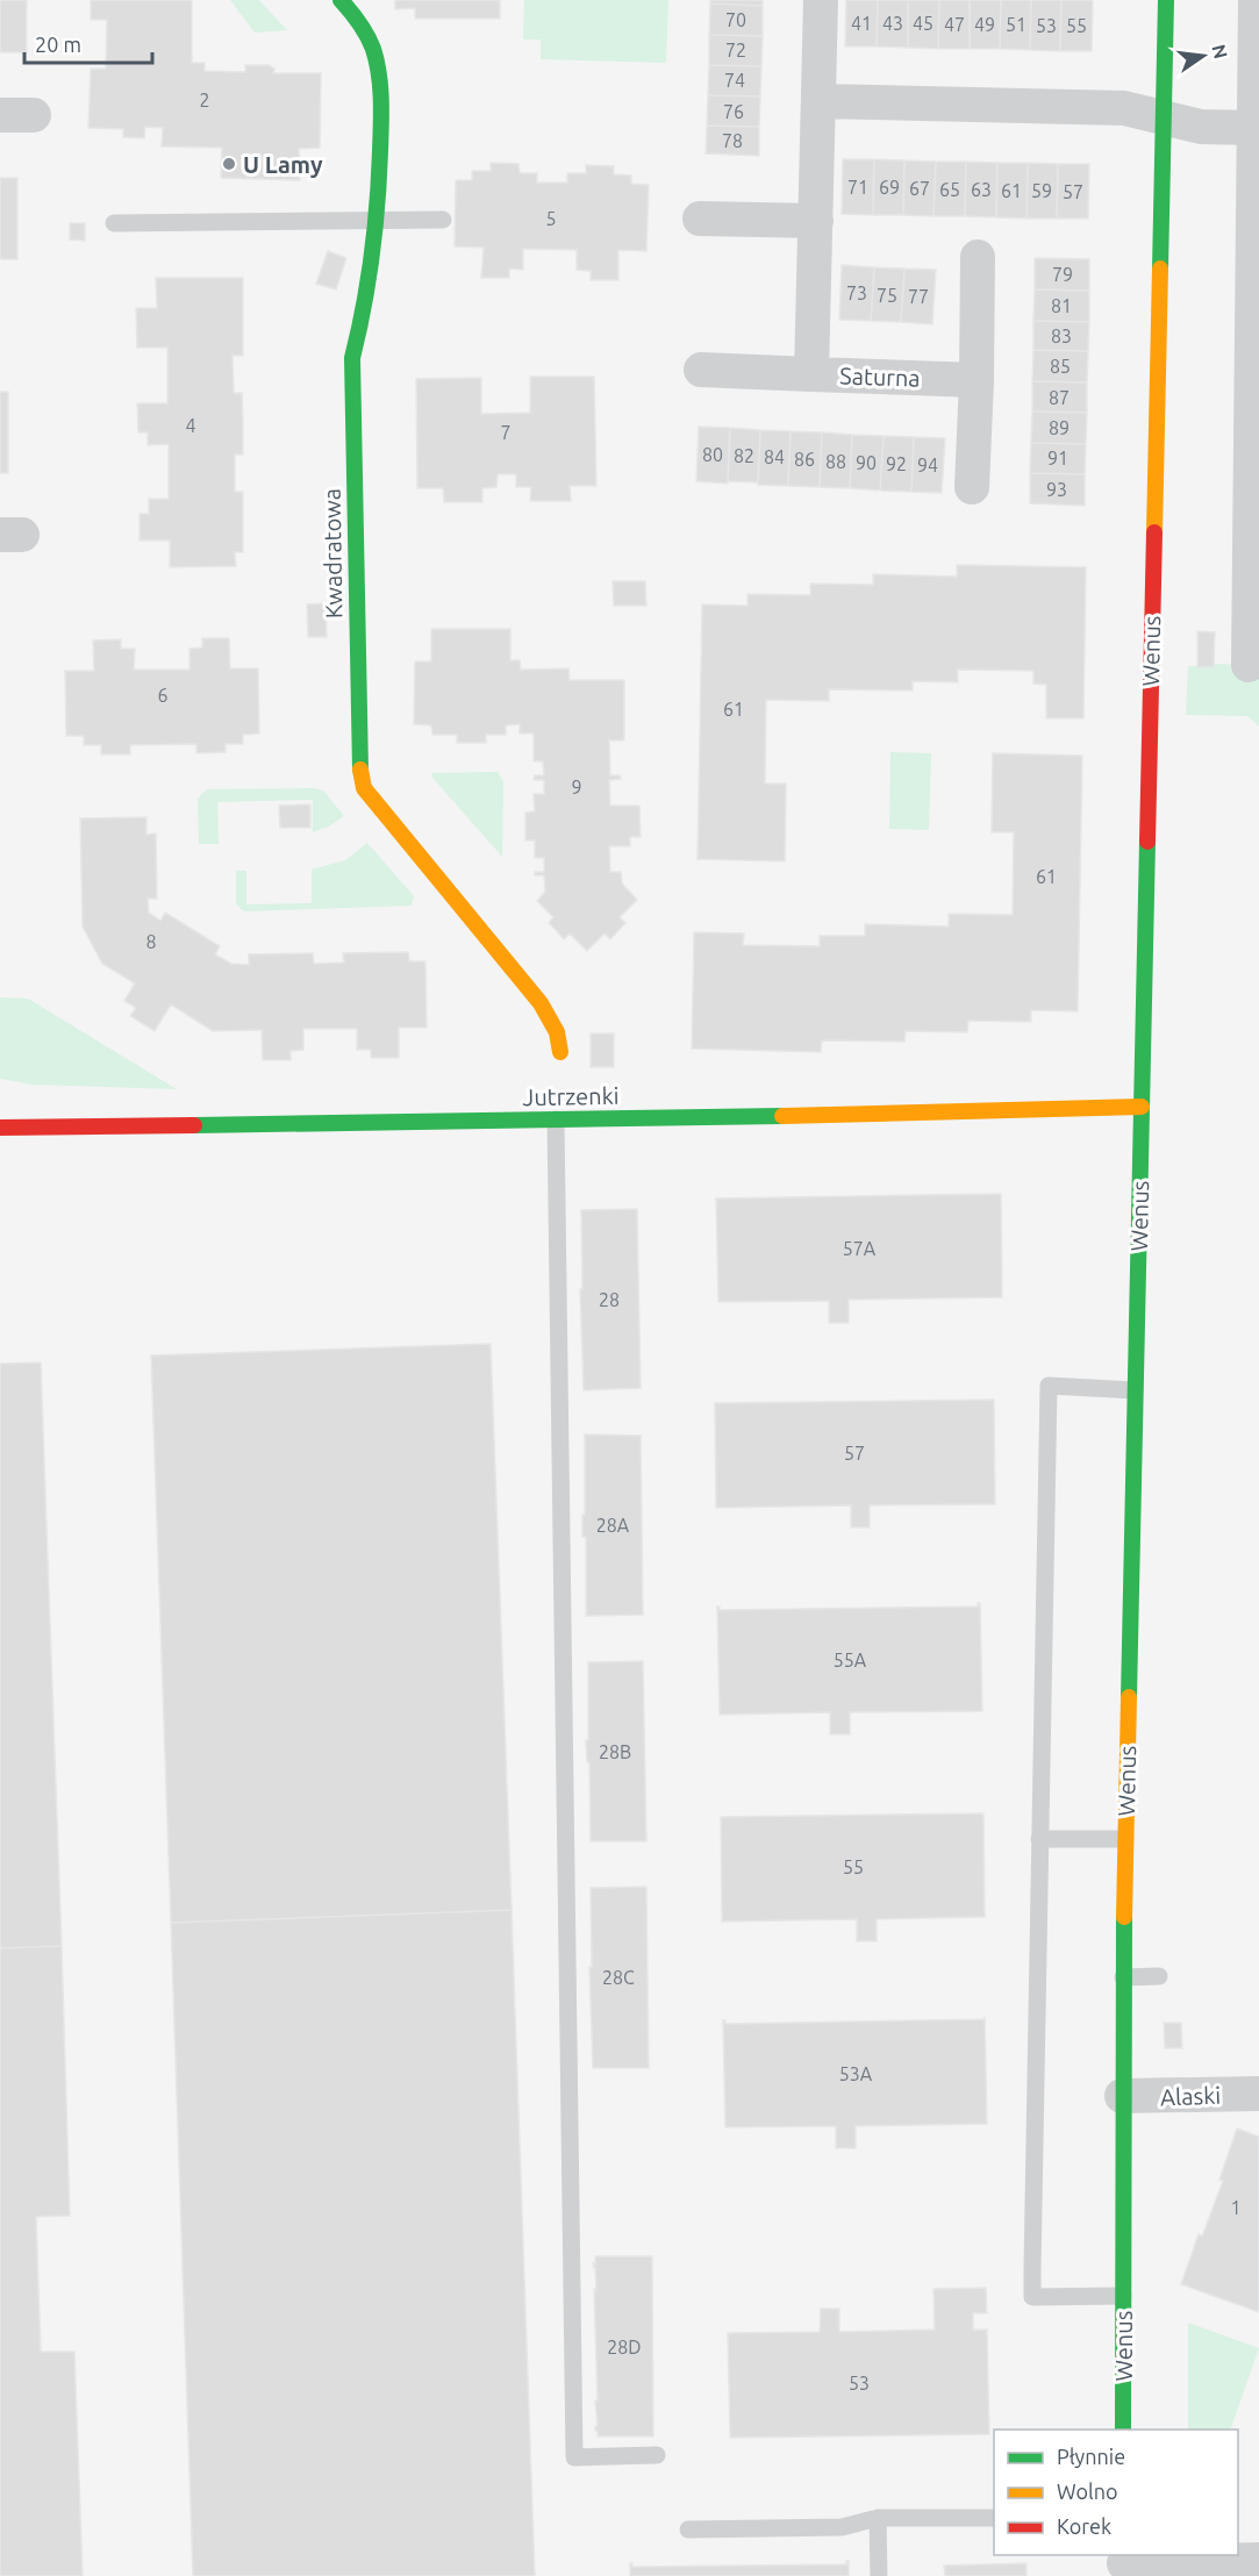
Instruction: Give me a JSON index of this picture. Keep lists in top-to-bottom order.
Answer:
{
  "streets": {
    "street": [
      "Saturna",
      "Kwadratowa",
      "Wenus",
      "Jutrzenki",
      "Alaski"
    ]
  },
  "crossings": [
    ["Wenus", "Jutrzenki"],
    ["Wenus", "Alaski"]
  ],
  "places": ["U Lamy"],
  "house_numbers": [
    "70",
    "41",
    "43",
    "45",
    "47",
    "49",
    "51",
    "53",
    "55",
    "72",
    "74",
    "2",
    "76",
    "78",
    "71",
    "69",
    "67",
    "65",
    "63",
    "61",
    "59",
    "57",
    "5",
    "79",
    "73",
    "75",
    "77",
    "81",
    "83",
    "85",
    "87",
    "4",
    "89",
    "7",
    "80",
    "82",
    "84",
    "91",
    "86",
    "88",
    "90",
    "92",
    "94",
    "93",
    "6",
    "61",
    "9",
    "61",
    "8",
    "57A",
    "28",
    "57",
    "28A",
    "55A",
    "28B",
    "55",
    "28C",
    "53A",
    "1",
    "28D",
    "53"
  ],
  "legend": ["Płynnie", "Wolno", "Korek"],
  "scale_bar": "20 m",
  "north": "right"
}
